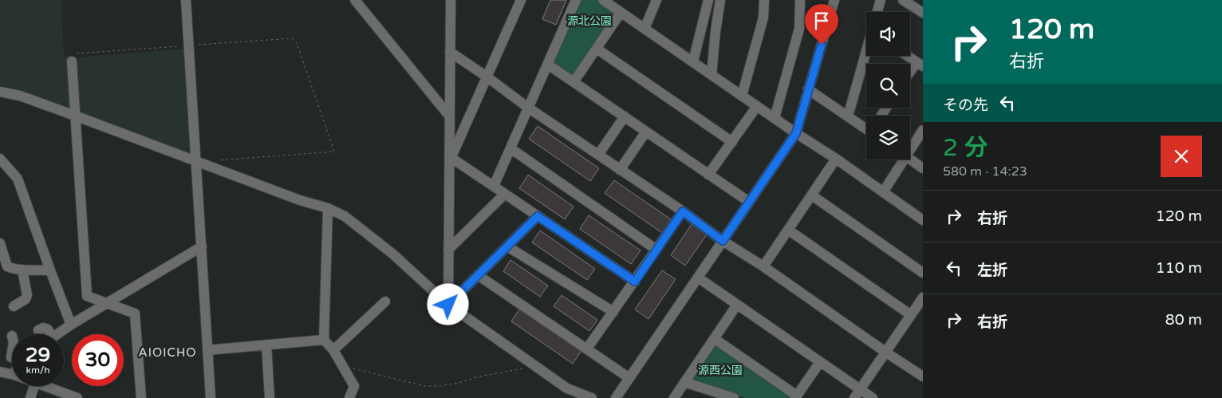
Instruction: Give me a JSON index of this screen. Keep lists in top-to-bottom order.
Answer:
{
  "districts": ["AIOICHO"],
  "parks": ["源北公園", "源西公園"],
  "page": {
    "turn": ["120 m", "右折"],
    "then": "その先",
    "heading": ["2 分", "580 m · 14:23"],
    "list": [
      {
        "name": "右折",
        "value": "120 m"
      },
      {
        "name": "左折",
        "value": "110 m"
      },
      {
        "name": "右折",
        "value": "80 m"
      }
    ],
    "speed": "29 km/h",
    "limit": "30"
  }
}
